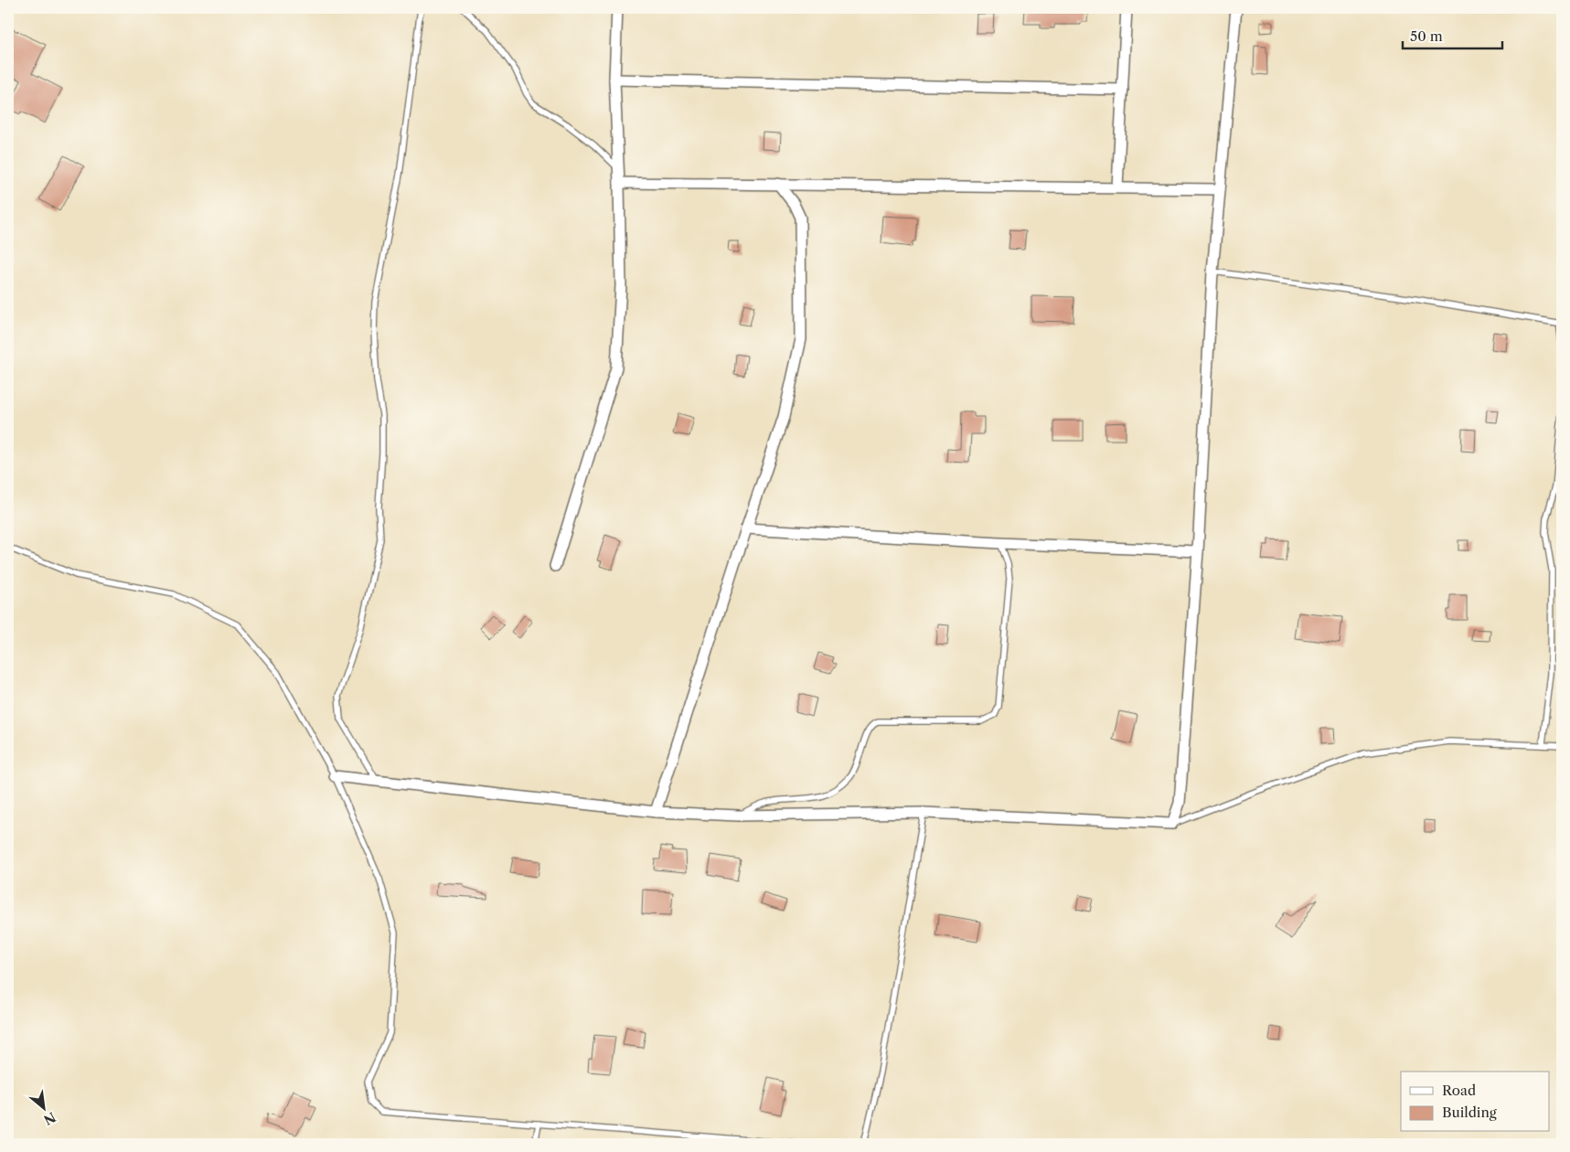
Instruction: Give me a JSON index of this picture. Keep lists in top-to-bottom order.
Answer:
{
  "legend": ["Road", "Building"],
  "scale_bar": "50 m",
  "north": "bottom right"
}
